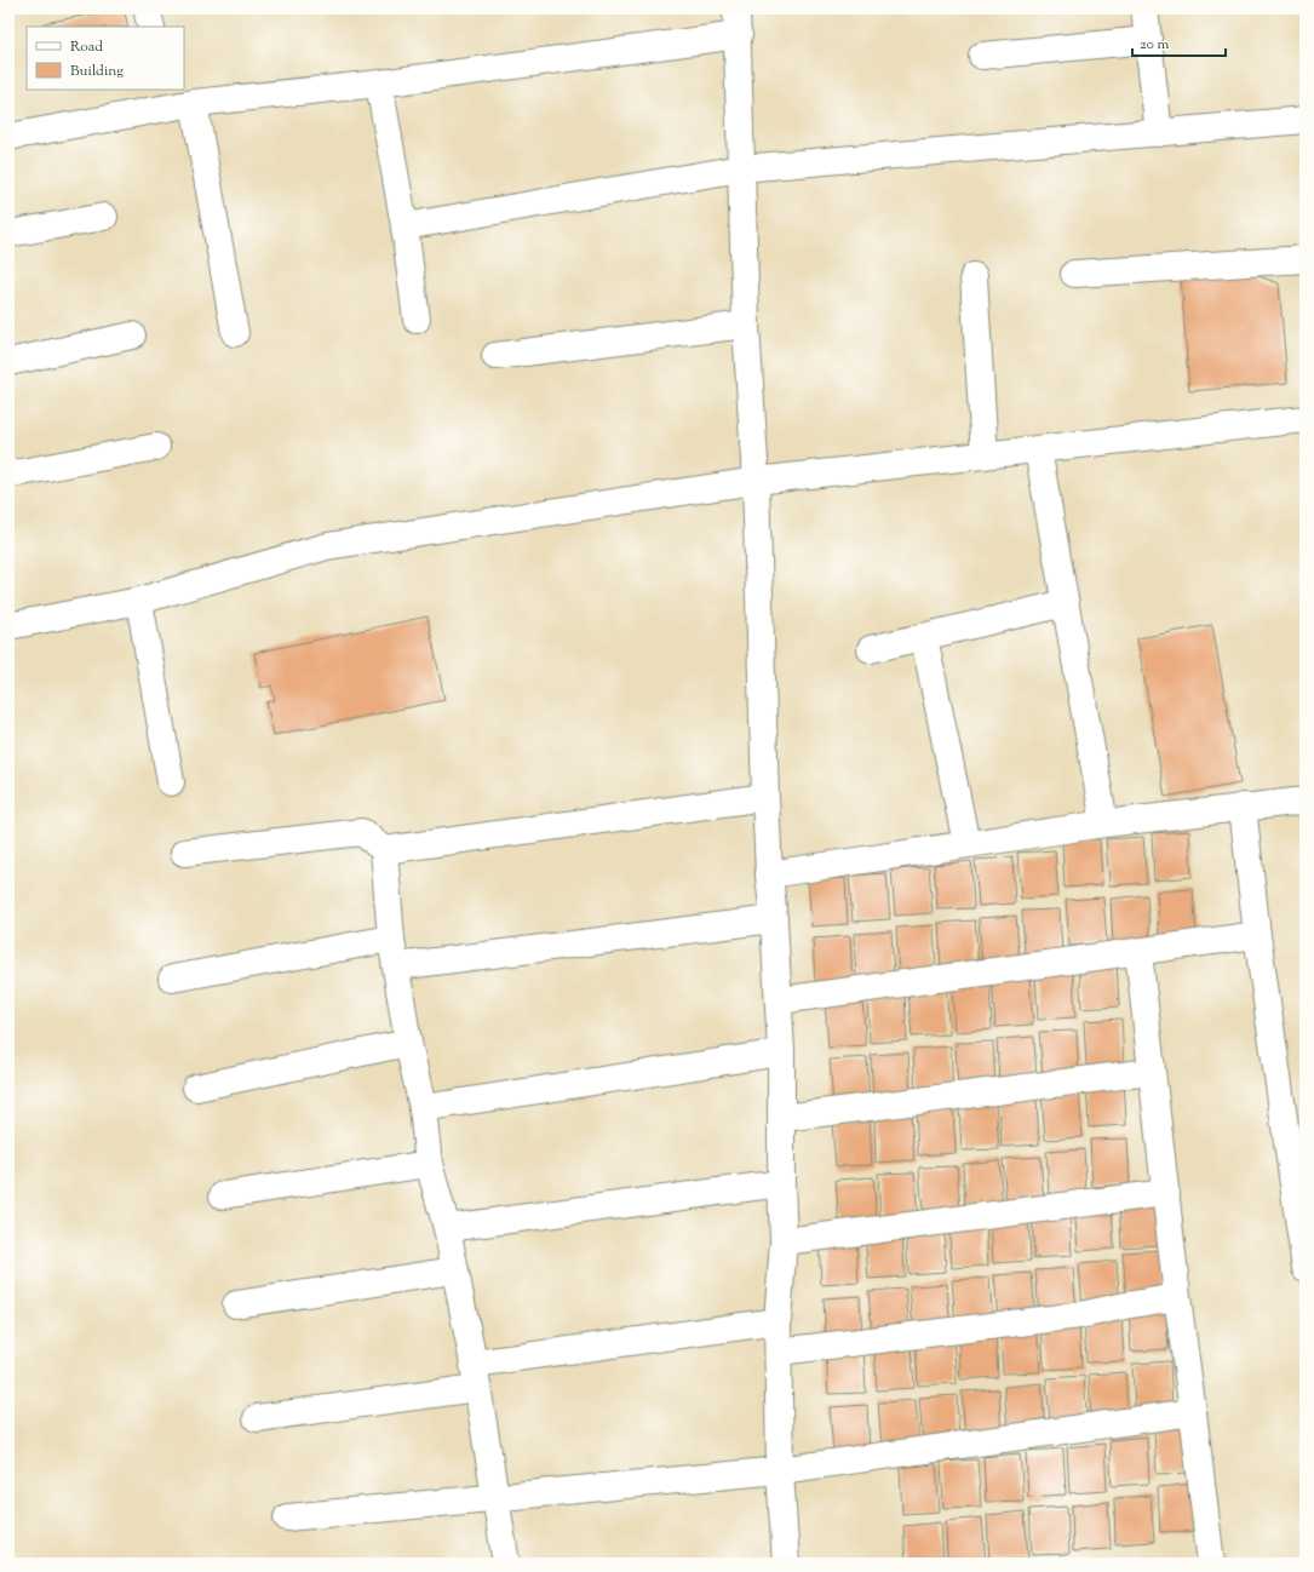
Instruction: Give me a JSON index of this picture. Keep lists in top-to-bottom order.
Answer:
{
  "legend": ["Road", "Building"],
  "scale_bar": "20 m"
}
